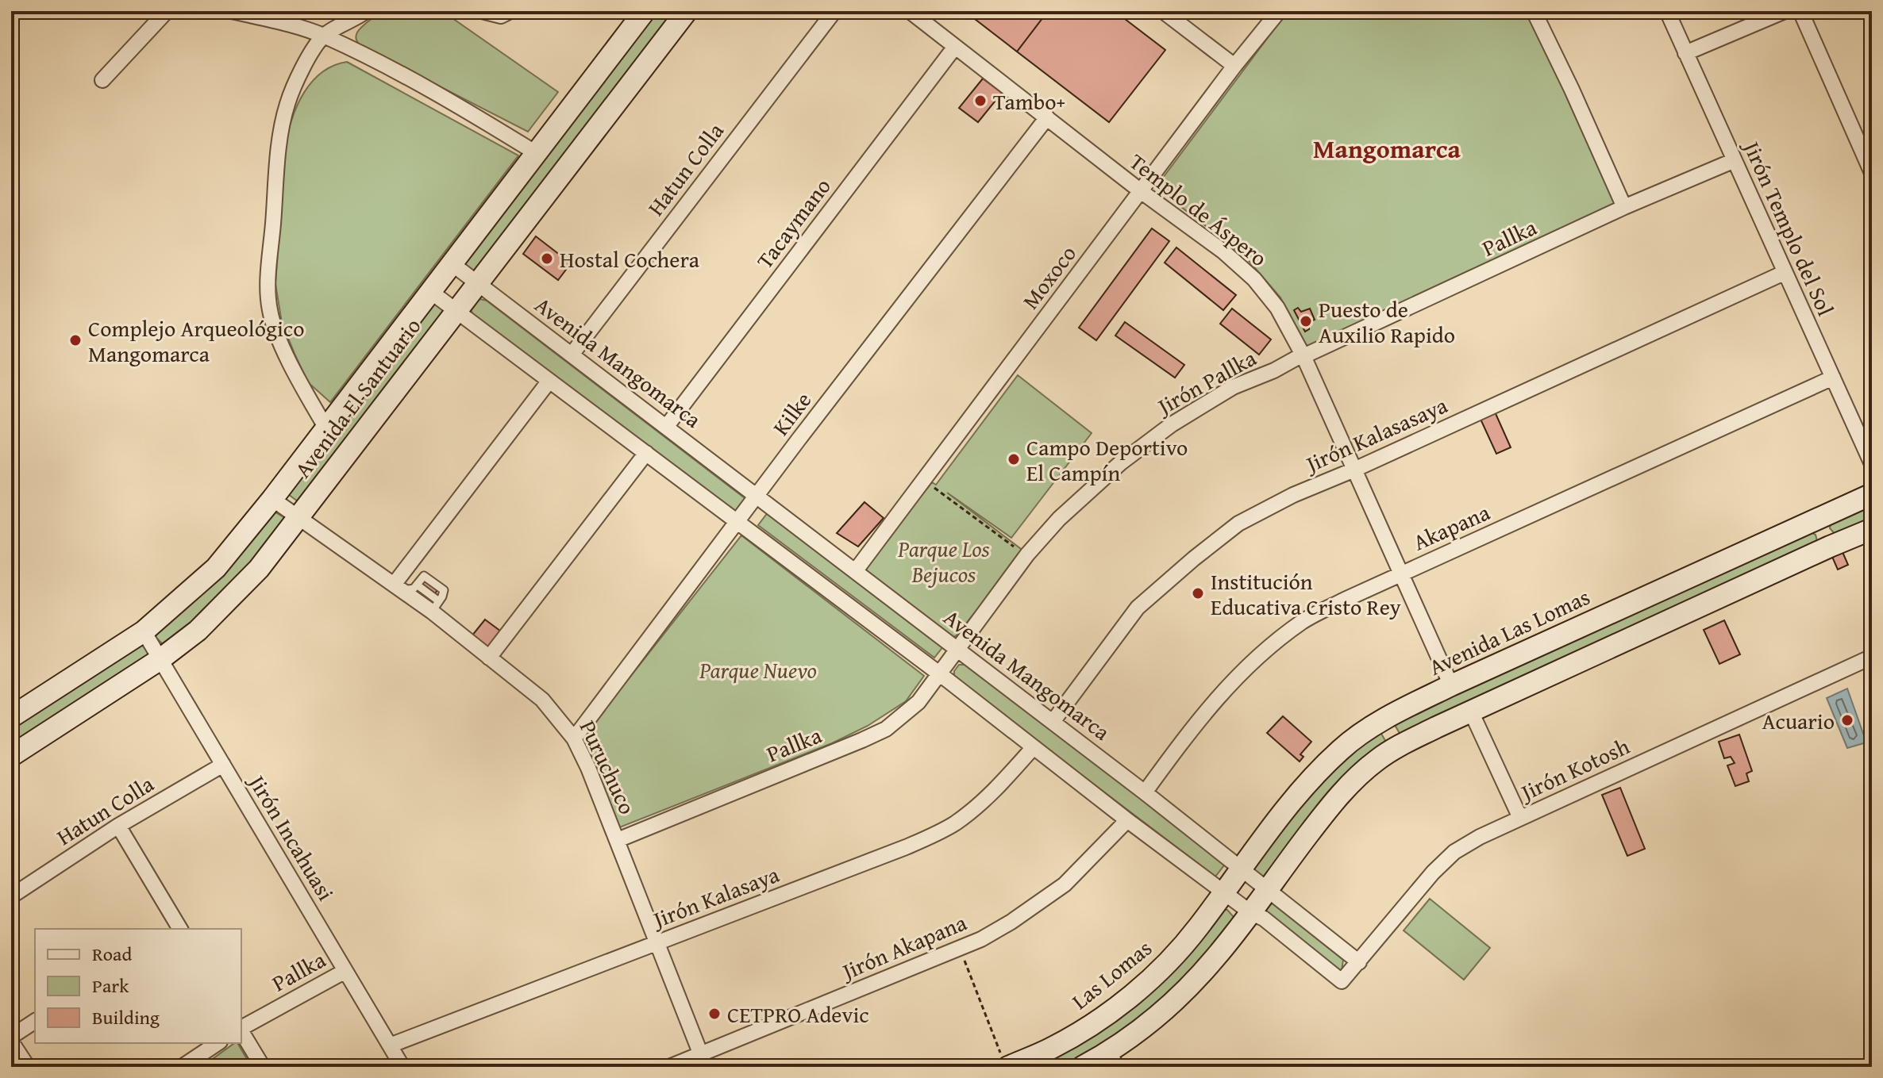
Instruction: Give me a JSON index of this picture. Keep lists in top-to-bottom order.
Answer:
{
  "streets": {
    "street": [
      "Hatun Colla",
      "Templo de Áspero",
      "Tacaymano",
      "Jirón Templo del Sol",
      "Pallka",
      "Moxoco",
      "Avenida Mangomarca",
      "Jirón Pallka",
      "Avenida El Santuario",
      "Kilke",
      "Jirón Kalasasaya",
      "Akapana",
      "Avenida Las Lomas",
      "Puruchuco",
      "Jirón Kotosh",
      "Jirón Incahuasi",
      "Jirón Kalasaya",
      "Jirón Akapana",
      "Las Lomas"
    ]
  },
  "crossings": [
    ["Hatun Colla", "Avenida Mangomarca"],
    ["Hatun Colla", "Jirón Incahuasi"],
    ["Templo de Áspero", "Tacaymano"],
    ["Templo de Áspero", "Pallka"],
    ["Templo de Áspero", "Moxoco"],
    ["Templo de Áspero", "Jirón Pallka"],
    ["Templo de Áspero", "Kilke"],
    ["Templo de Áspero", "Jirón Kalasasaya"],
    ["Templo de Áspero", "Akapana"],
    ["Templo de Áspero", "Avenida Las Lomas"],
    ["Tacaymano", "Avenida Mangomarca"],
    ["Jirón Templo del Sol", "Pallka"],
    ["Jirón Templo del Sol", "Jirón Kalasasaya"],
    ["Jirón Templo del Sol", "Akapana"],
    ["Pallka", "Avenida Mangomarca"],
    ["Pallka", "Jirón Pallka"],
    ["Pallka", "Puruchuco"],
    ["Pallka", "Jirón Incahuasi"],
    ["Moxoco", "Avenida Mangomarca"],
    ["Avenida Mangomarca", "Jirón Pallka"],
    ["Avenida Mangomarca", "Avenida El Santuario"],
    ["Avenida Mangomarca", "Kilke"],
    ["Avenida Mangomarca", "Jirón Kalasasaya"],
    ["Avenida Mangomarca", "Akapana"],
    ["Avenida Mangomarca", "Avenida Las Lomas"],
    ["Avenida Mangomarca", "Jirón Kotosh"],
    ["Avenida El Santuario", "Puruchuco"],
    ["Avenida El Santuario", "Jirón Incahuasi"],
    ["Kilke", "Puruchuco"],
    ["Avenida Las Lomas", "Las Lomas"],
    ["Puruchuco", "Jirón Kalasaya"],
    ["Puruchuco", "Jirón Akapana"],
    ["Jirón Incahuasi", "Jirón Kalasaya"]
  ],
  "districts": ["Mangomarca"],
  "parks": ["Parque Los Bejucos", "Parque Nuevo"],
  "places": [
    "Tambo+",
    "Hostal Cochera",
    "Puesto de Auxilio Rapido",
    "Complejo Arqueológico Mangomarca",
    "Campo Deportivo El Campín",
    "Institución Educativa Cristo Rey",
    "Acuario",
    "CETPRO Adevic"
  ],
  "legend": ["Road", "Park", "Building"]
}
